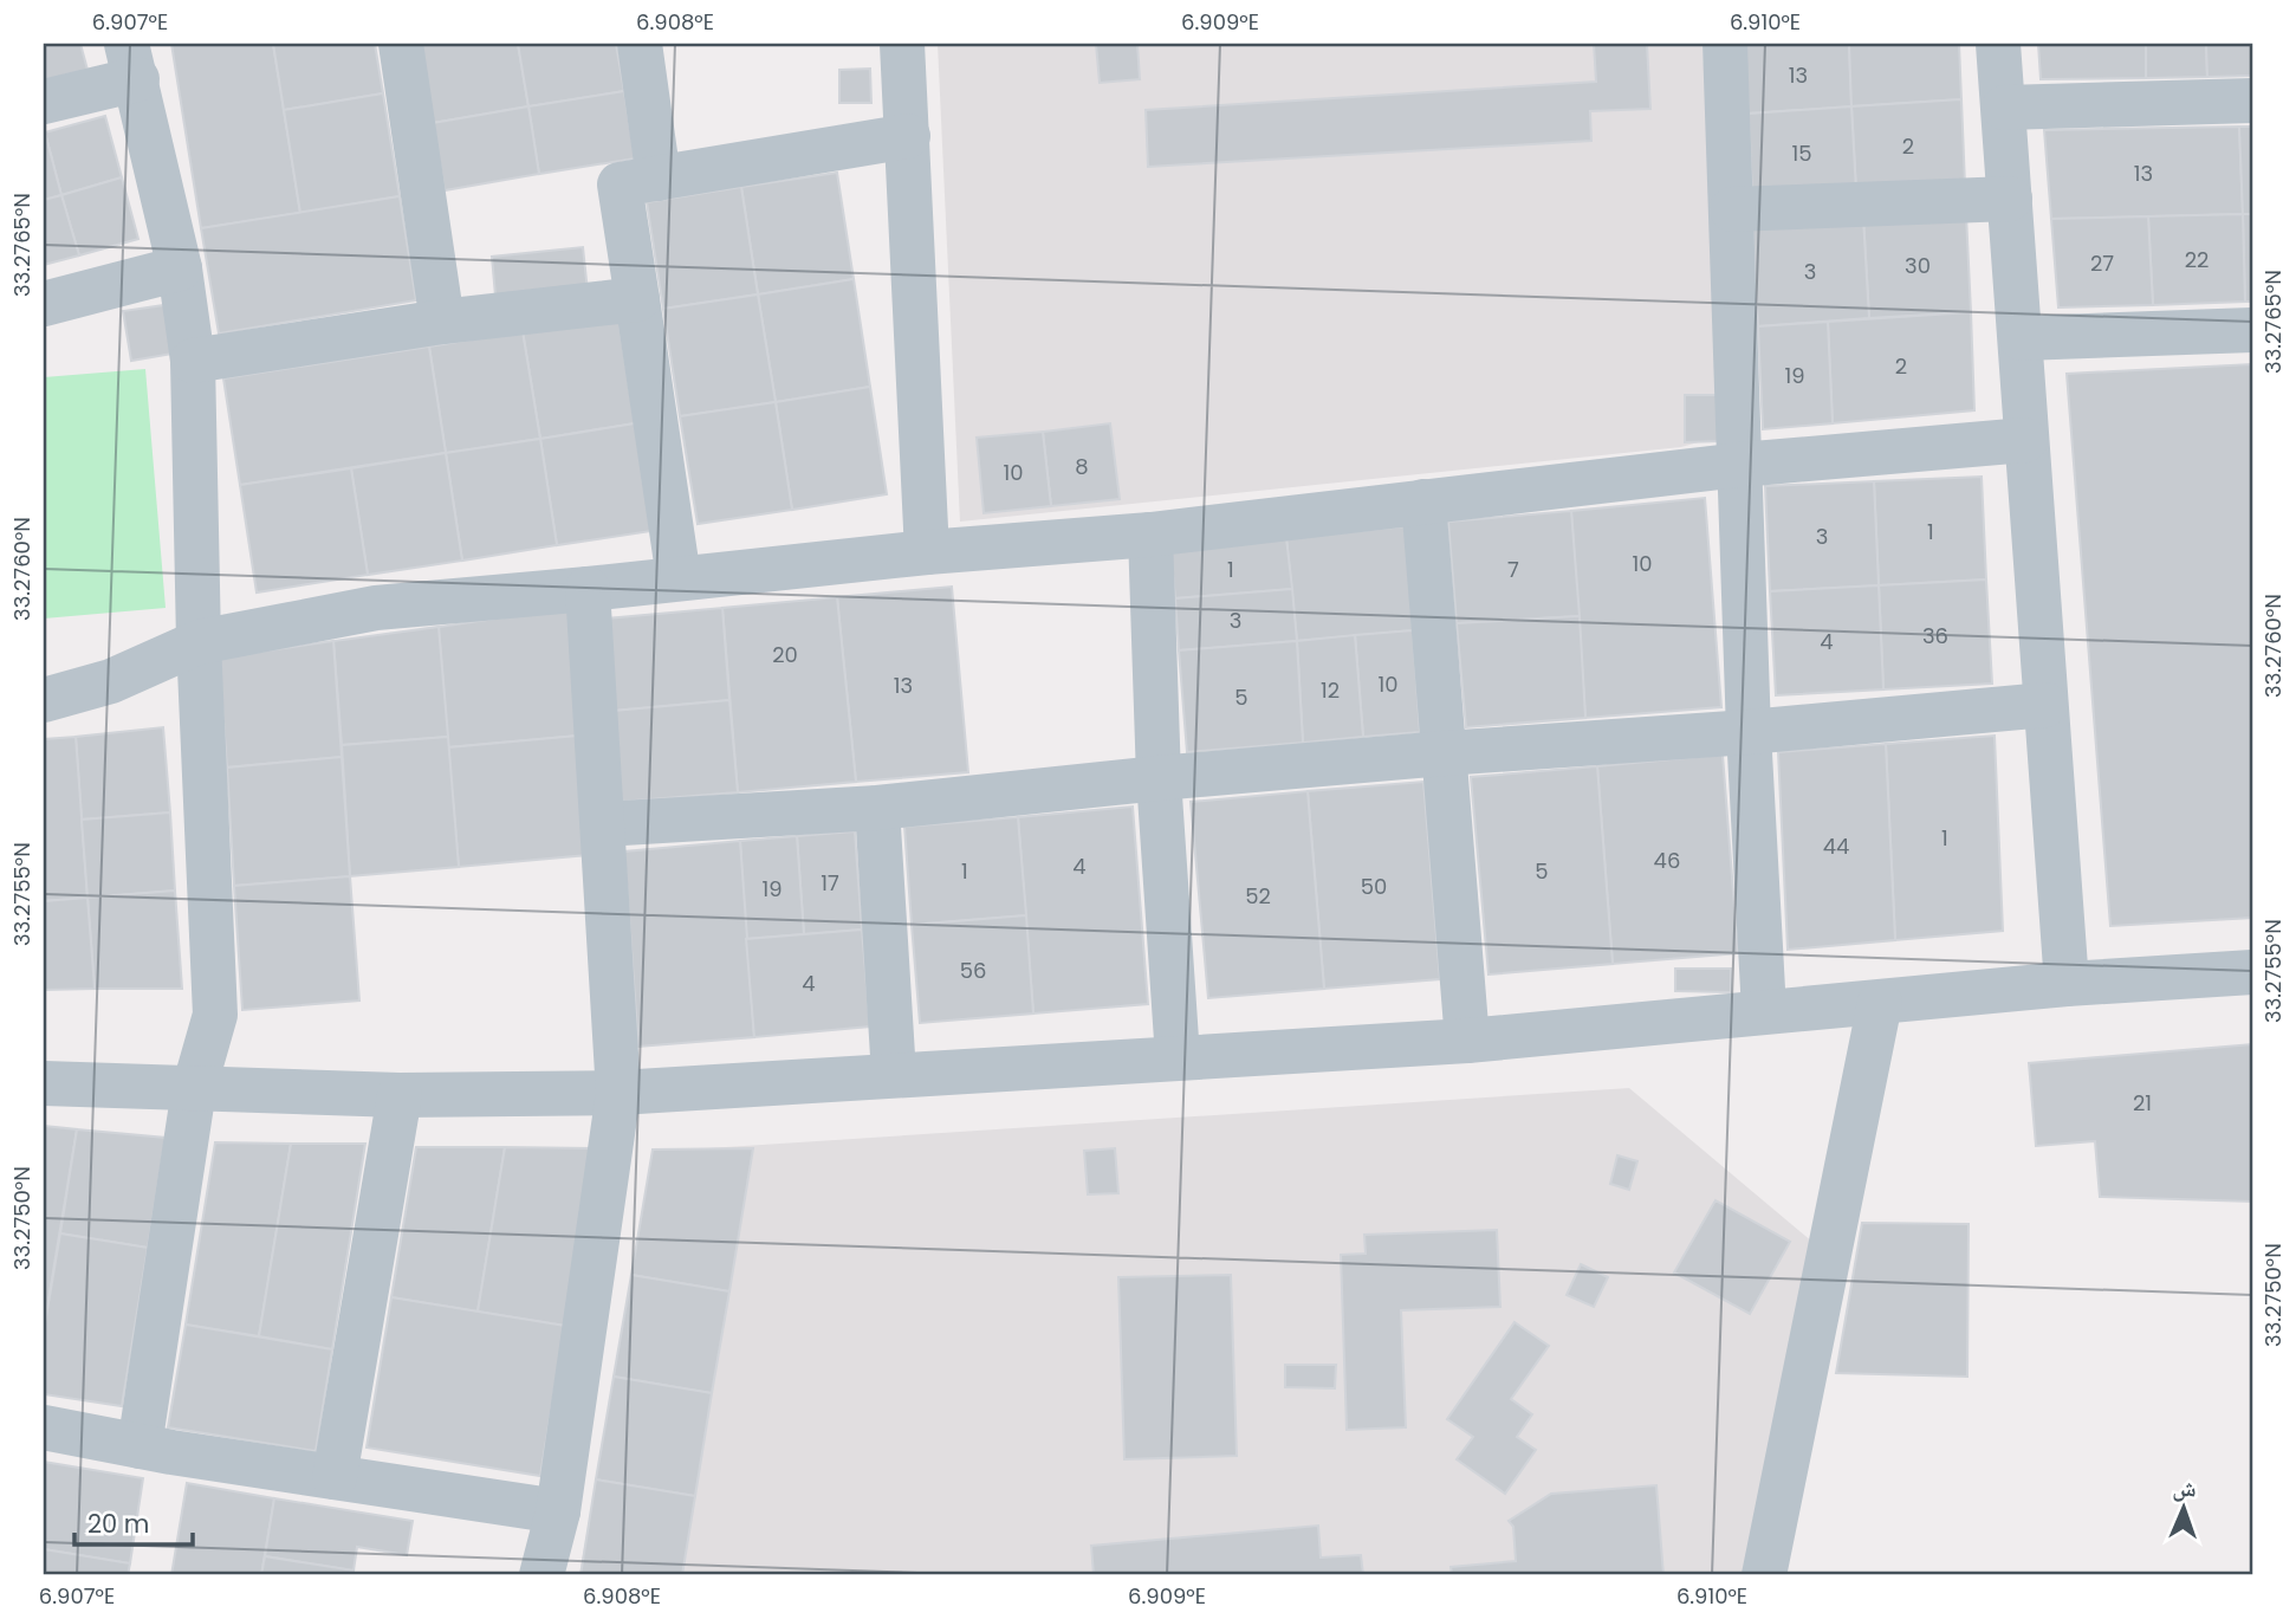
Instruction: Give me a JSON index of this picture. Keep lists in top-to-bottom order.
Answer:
{
  "house_numbers": [
    "13",
    "2",
    "15",
    "13",
    "22",
    "27",
    "30",
    "3",
    "2",
    "19",
    "8",
    "10",
    "1",
    "3",
    "10",
    "1",
    "7",
    "3",
    "36",
    "4",
    "20",
    "10",
    "13",
    "12",
    "5",
    "1",
    "44",
    "46",
    "4",
    "1",
    "5",
    "17",
    "50",
    "19",
    "52",
    "56",
    "4",
    "21"
  ],
  "scale_bar": "20 m",
  "north": "top",
  "coordinates": [
    "6.907°E",
    "6.908°E",
    "6.909°E",
    "6.910°E",
    "33.2765°N",
    "33.2760°N",
    "33.2755°N",
    "33.2750°N"
  ]
}
